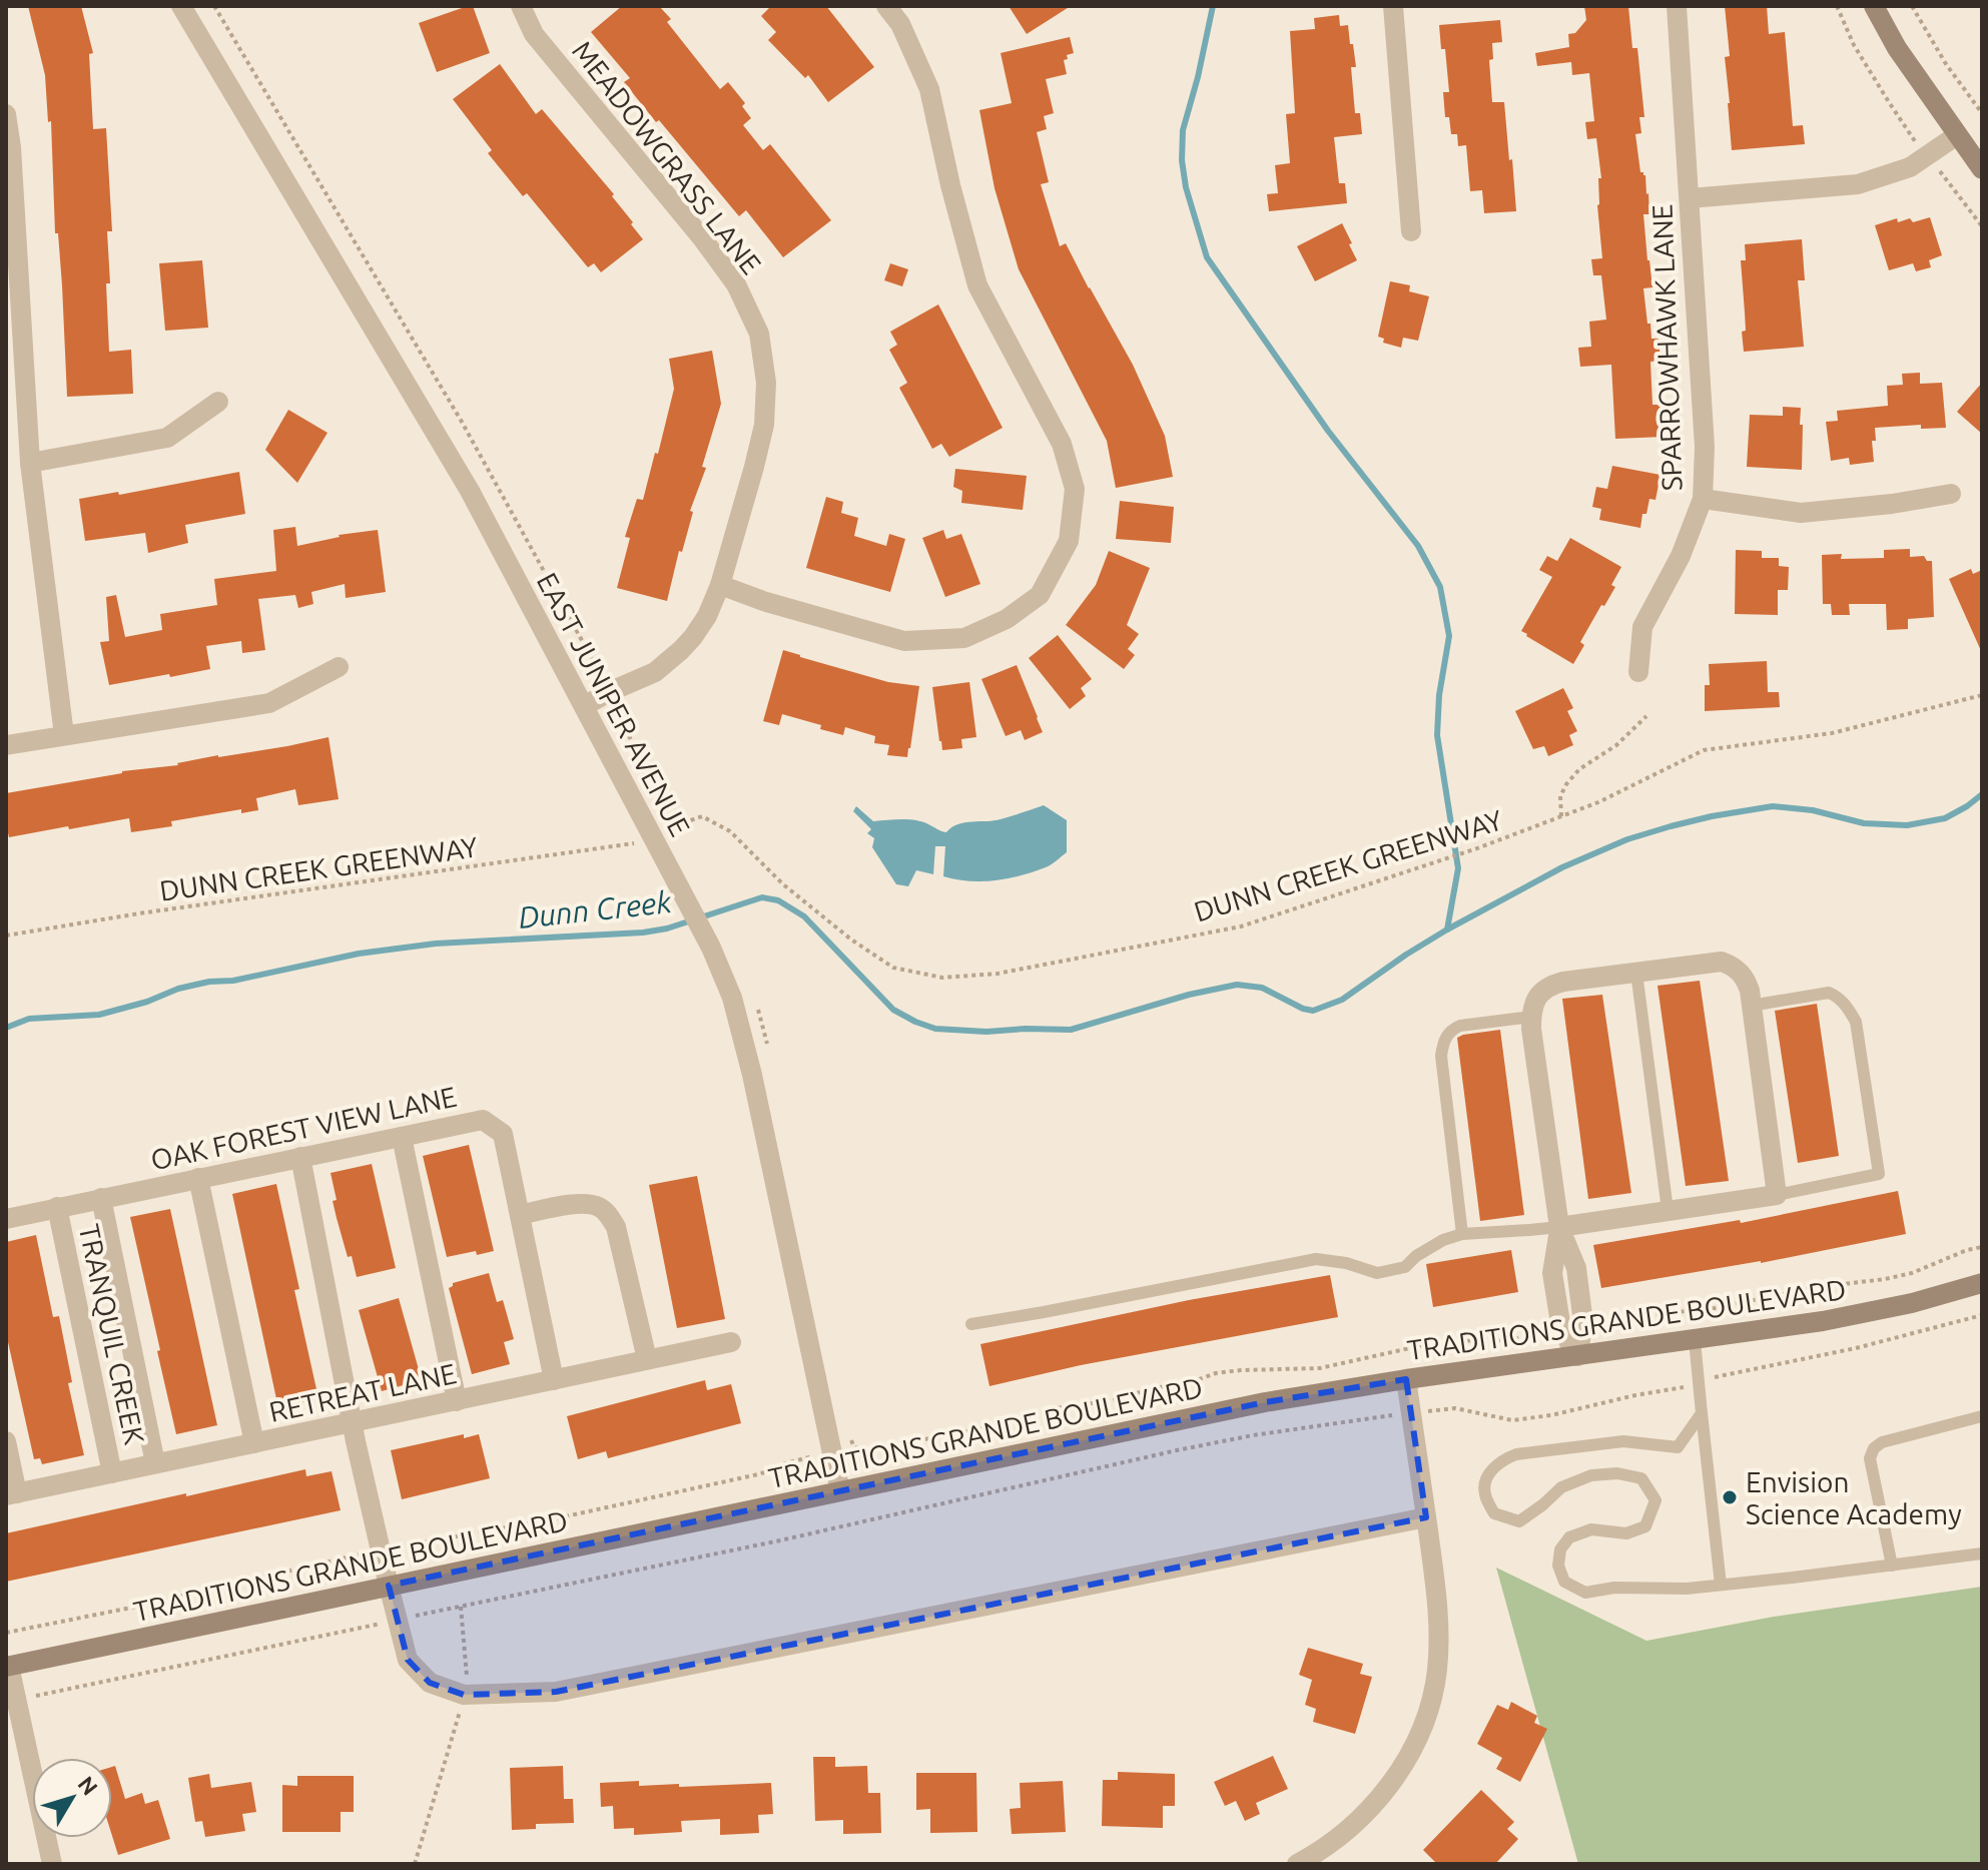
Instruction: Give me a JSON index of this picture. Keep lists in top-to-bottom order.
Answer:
{
  "streets": {
    "main road": ["TRADITIONS GRANDE BOULEVARD"],
    "street": [
      "MEADOWGRASS LANE",
      "SPARROWHAWK LANE",
      "EAST JUNIPER AVENUE",
      "OAK FOREST VIEW LANE",
      "TRANQUIL CREEK",
      "RETREAT LANE"
    ],
    "path": ["DUNN CREEK GREENWAY"]
  },
  "crossings": [
    ["MEADOWGRASS LANE", "EAST JUNIPER AVENUE"],
    ["EAST JUNIPER AVENUE", "TRADITIONS GRANDE BOULEVARD"],
    ["OAK FOREST VIEW LANE", "TRANQUIL CREEK"],
    ["OAK FOREST VIEW LANE", "RETREAT LANE"],
    ["TRANQUIL CREEK", "RETREAT LANE"]
  ],
  "water": ["Dunn Creek"],
  "places": ["Envision Science Academy"],
  "north": "top right"
}
